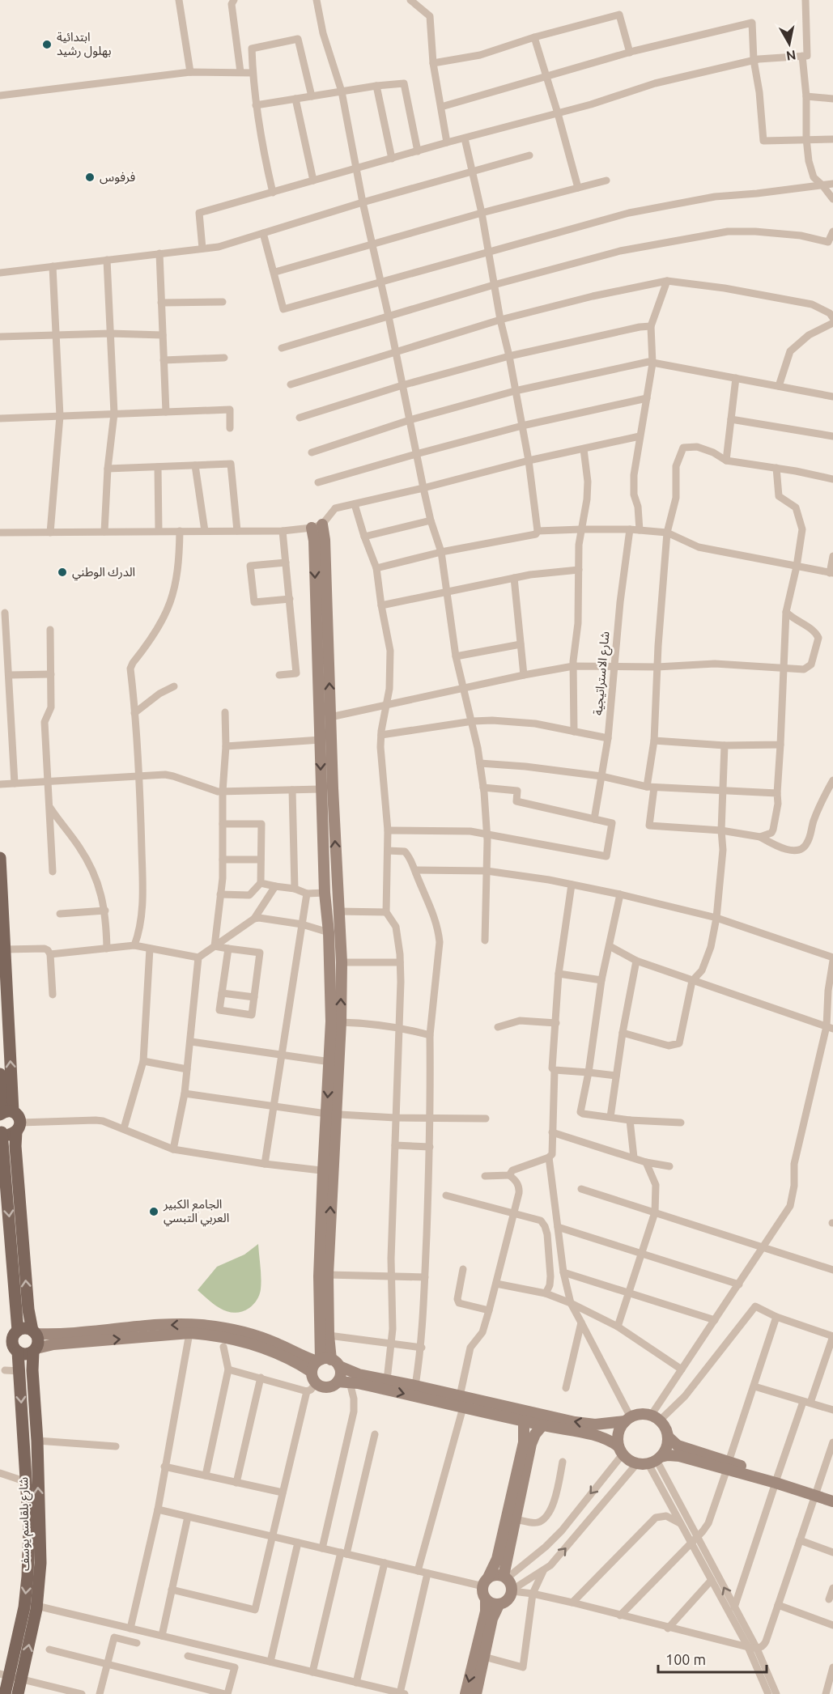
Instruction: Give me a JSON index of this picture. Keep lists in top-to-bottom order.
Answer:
{
  "streets": {
    "main road": ["شارع بلقاسم يوسف"],
    "street": ["شارع الاستراتيجية"]
  },
  "places": [
    "ابتدائية بهلول رشيد",
    "فرفوس",
    "الدرك الوطني",
    "الجامع الكبير العربي التبسي"
  ],
  "scale_bar": "100 m",
  "north": "bottom"
}
